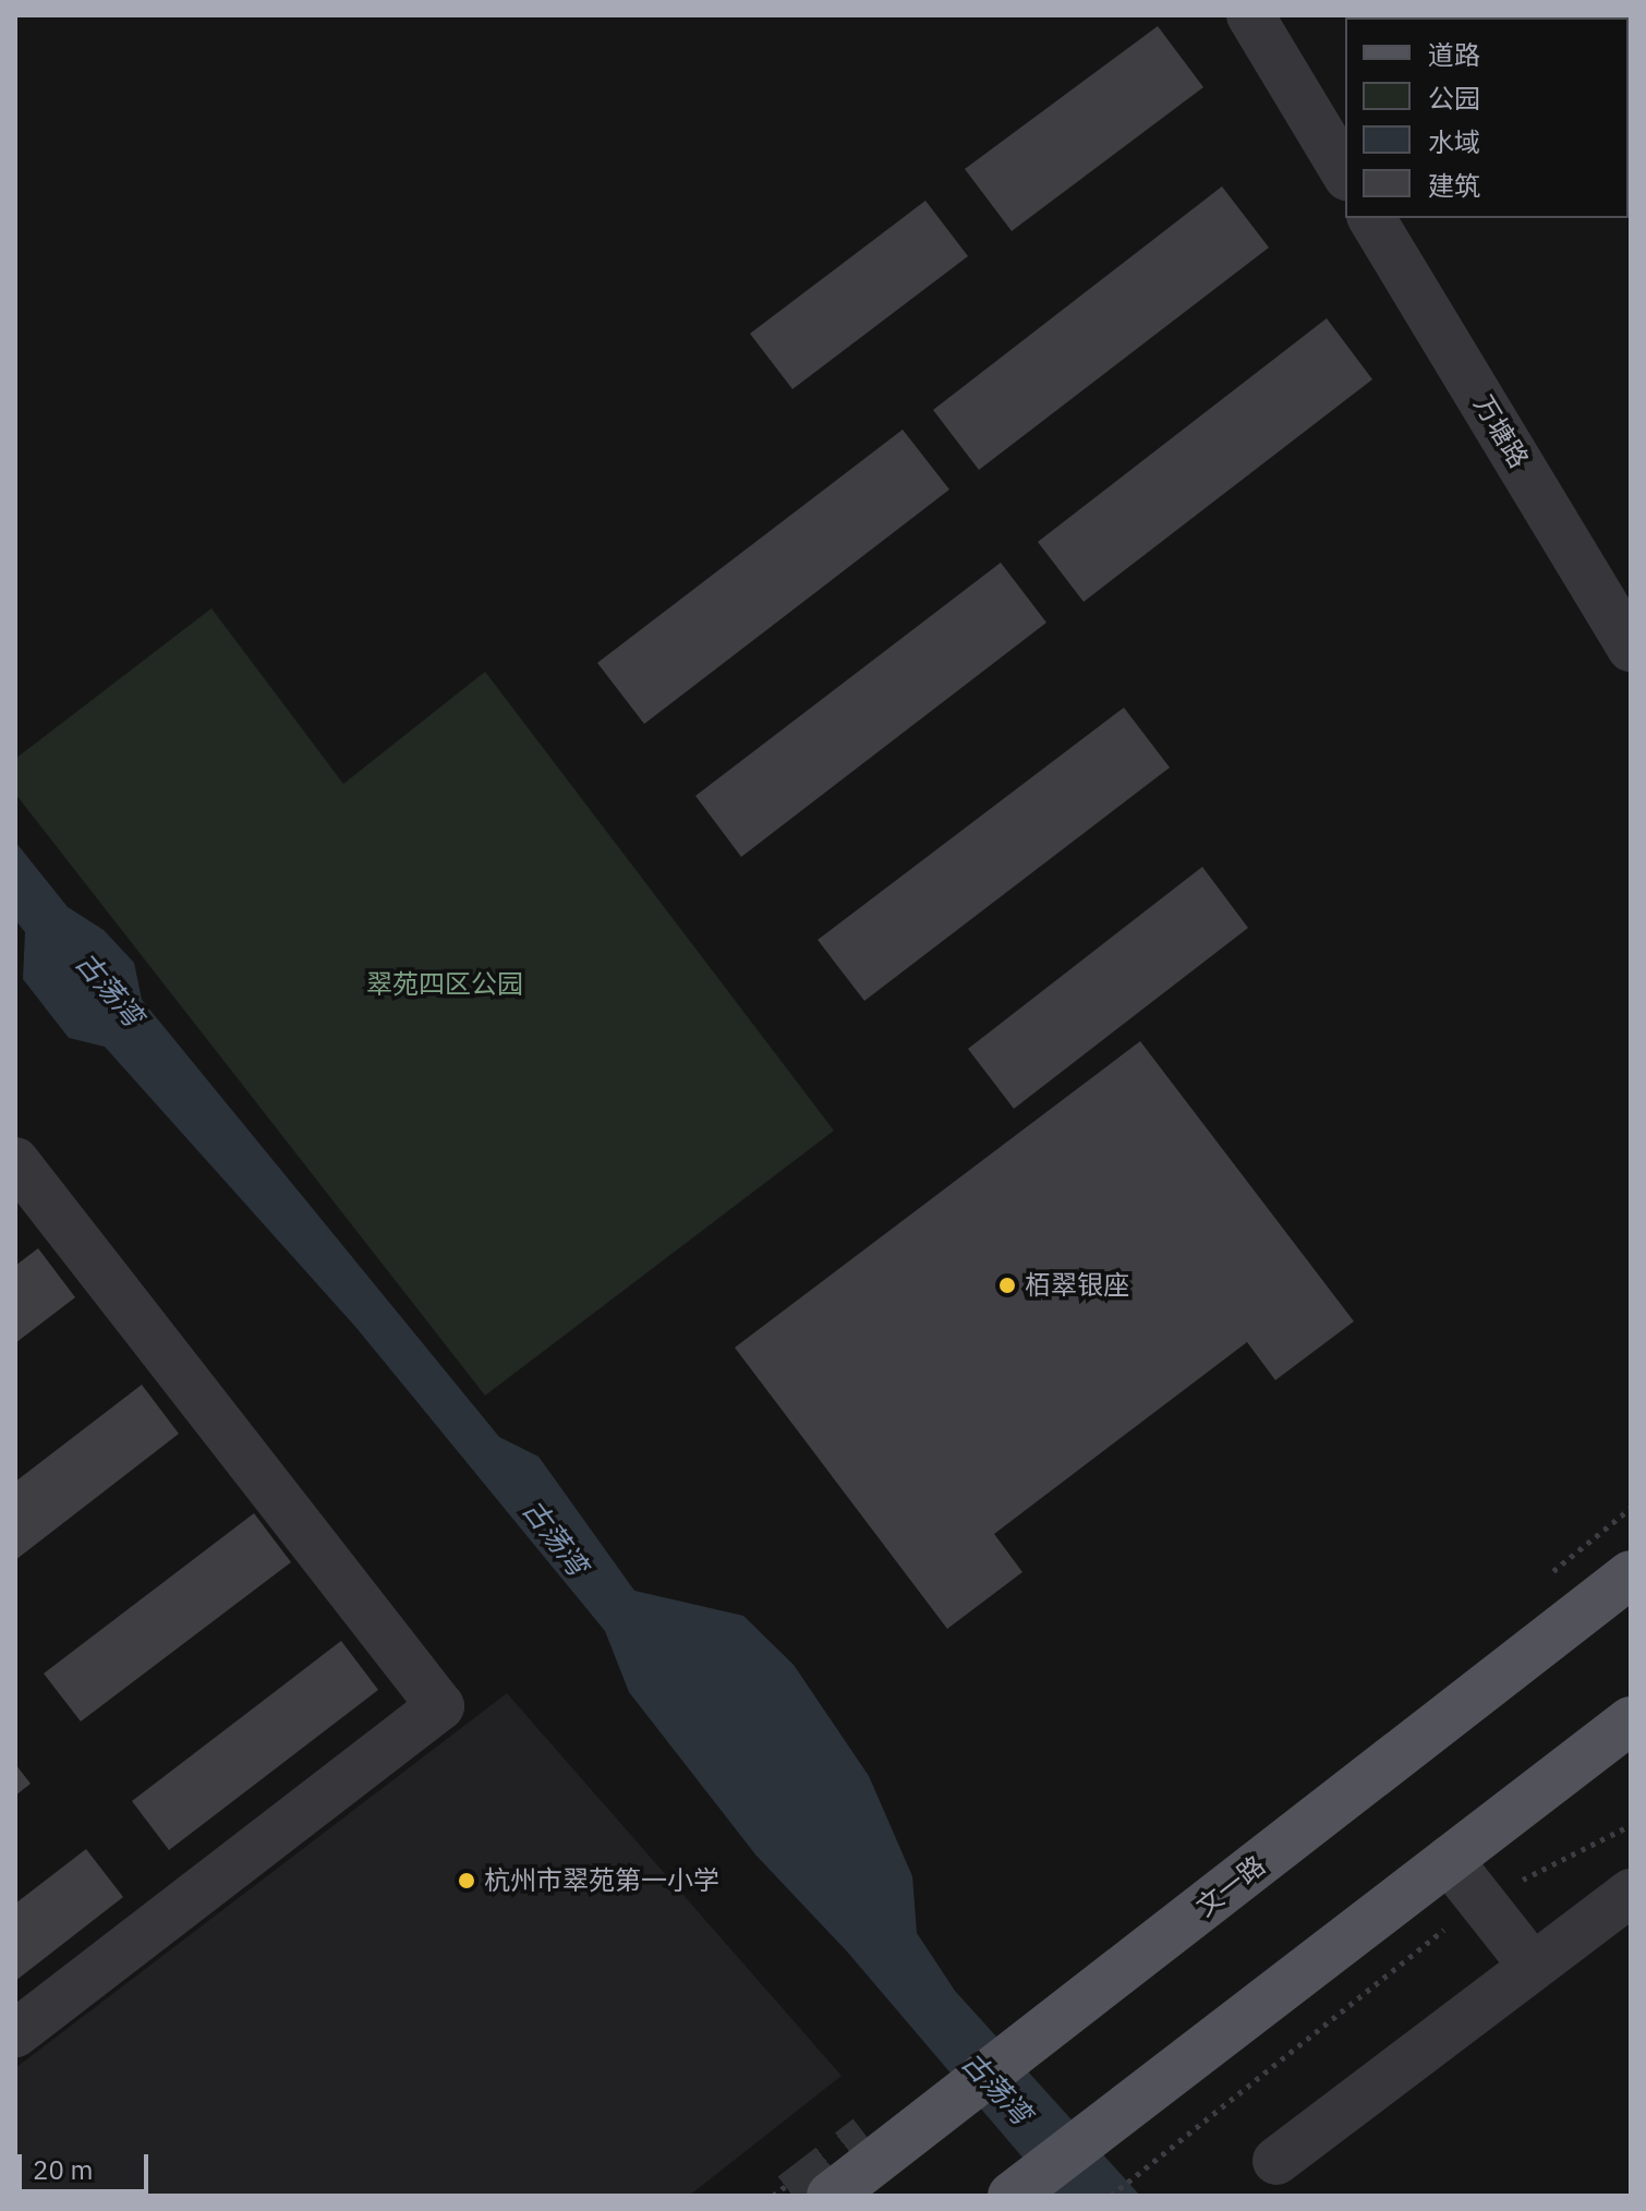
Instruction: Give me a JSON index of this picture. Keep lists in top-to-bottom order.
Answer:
{
  "streets": {
    "main road": ["文一路"],
    "street": ["万塘路"]
  },
  "water": ["古荡湾"],
  "parks": ["翠苑四区公园"],
  "places": ["栢翠银座", "杭州市翠苑第一小学"],
  "legend": [
    "道路",
    "公园",
    "水域",
    "建筑"
  ],
  "scale_bar": "20 m"
}
